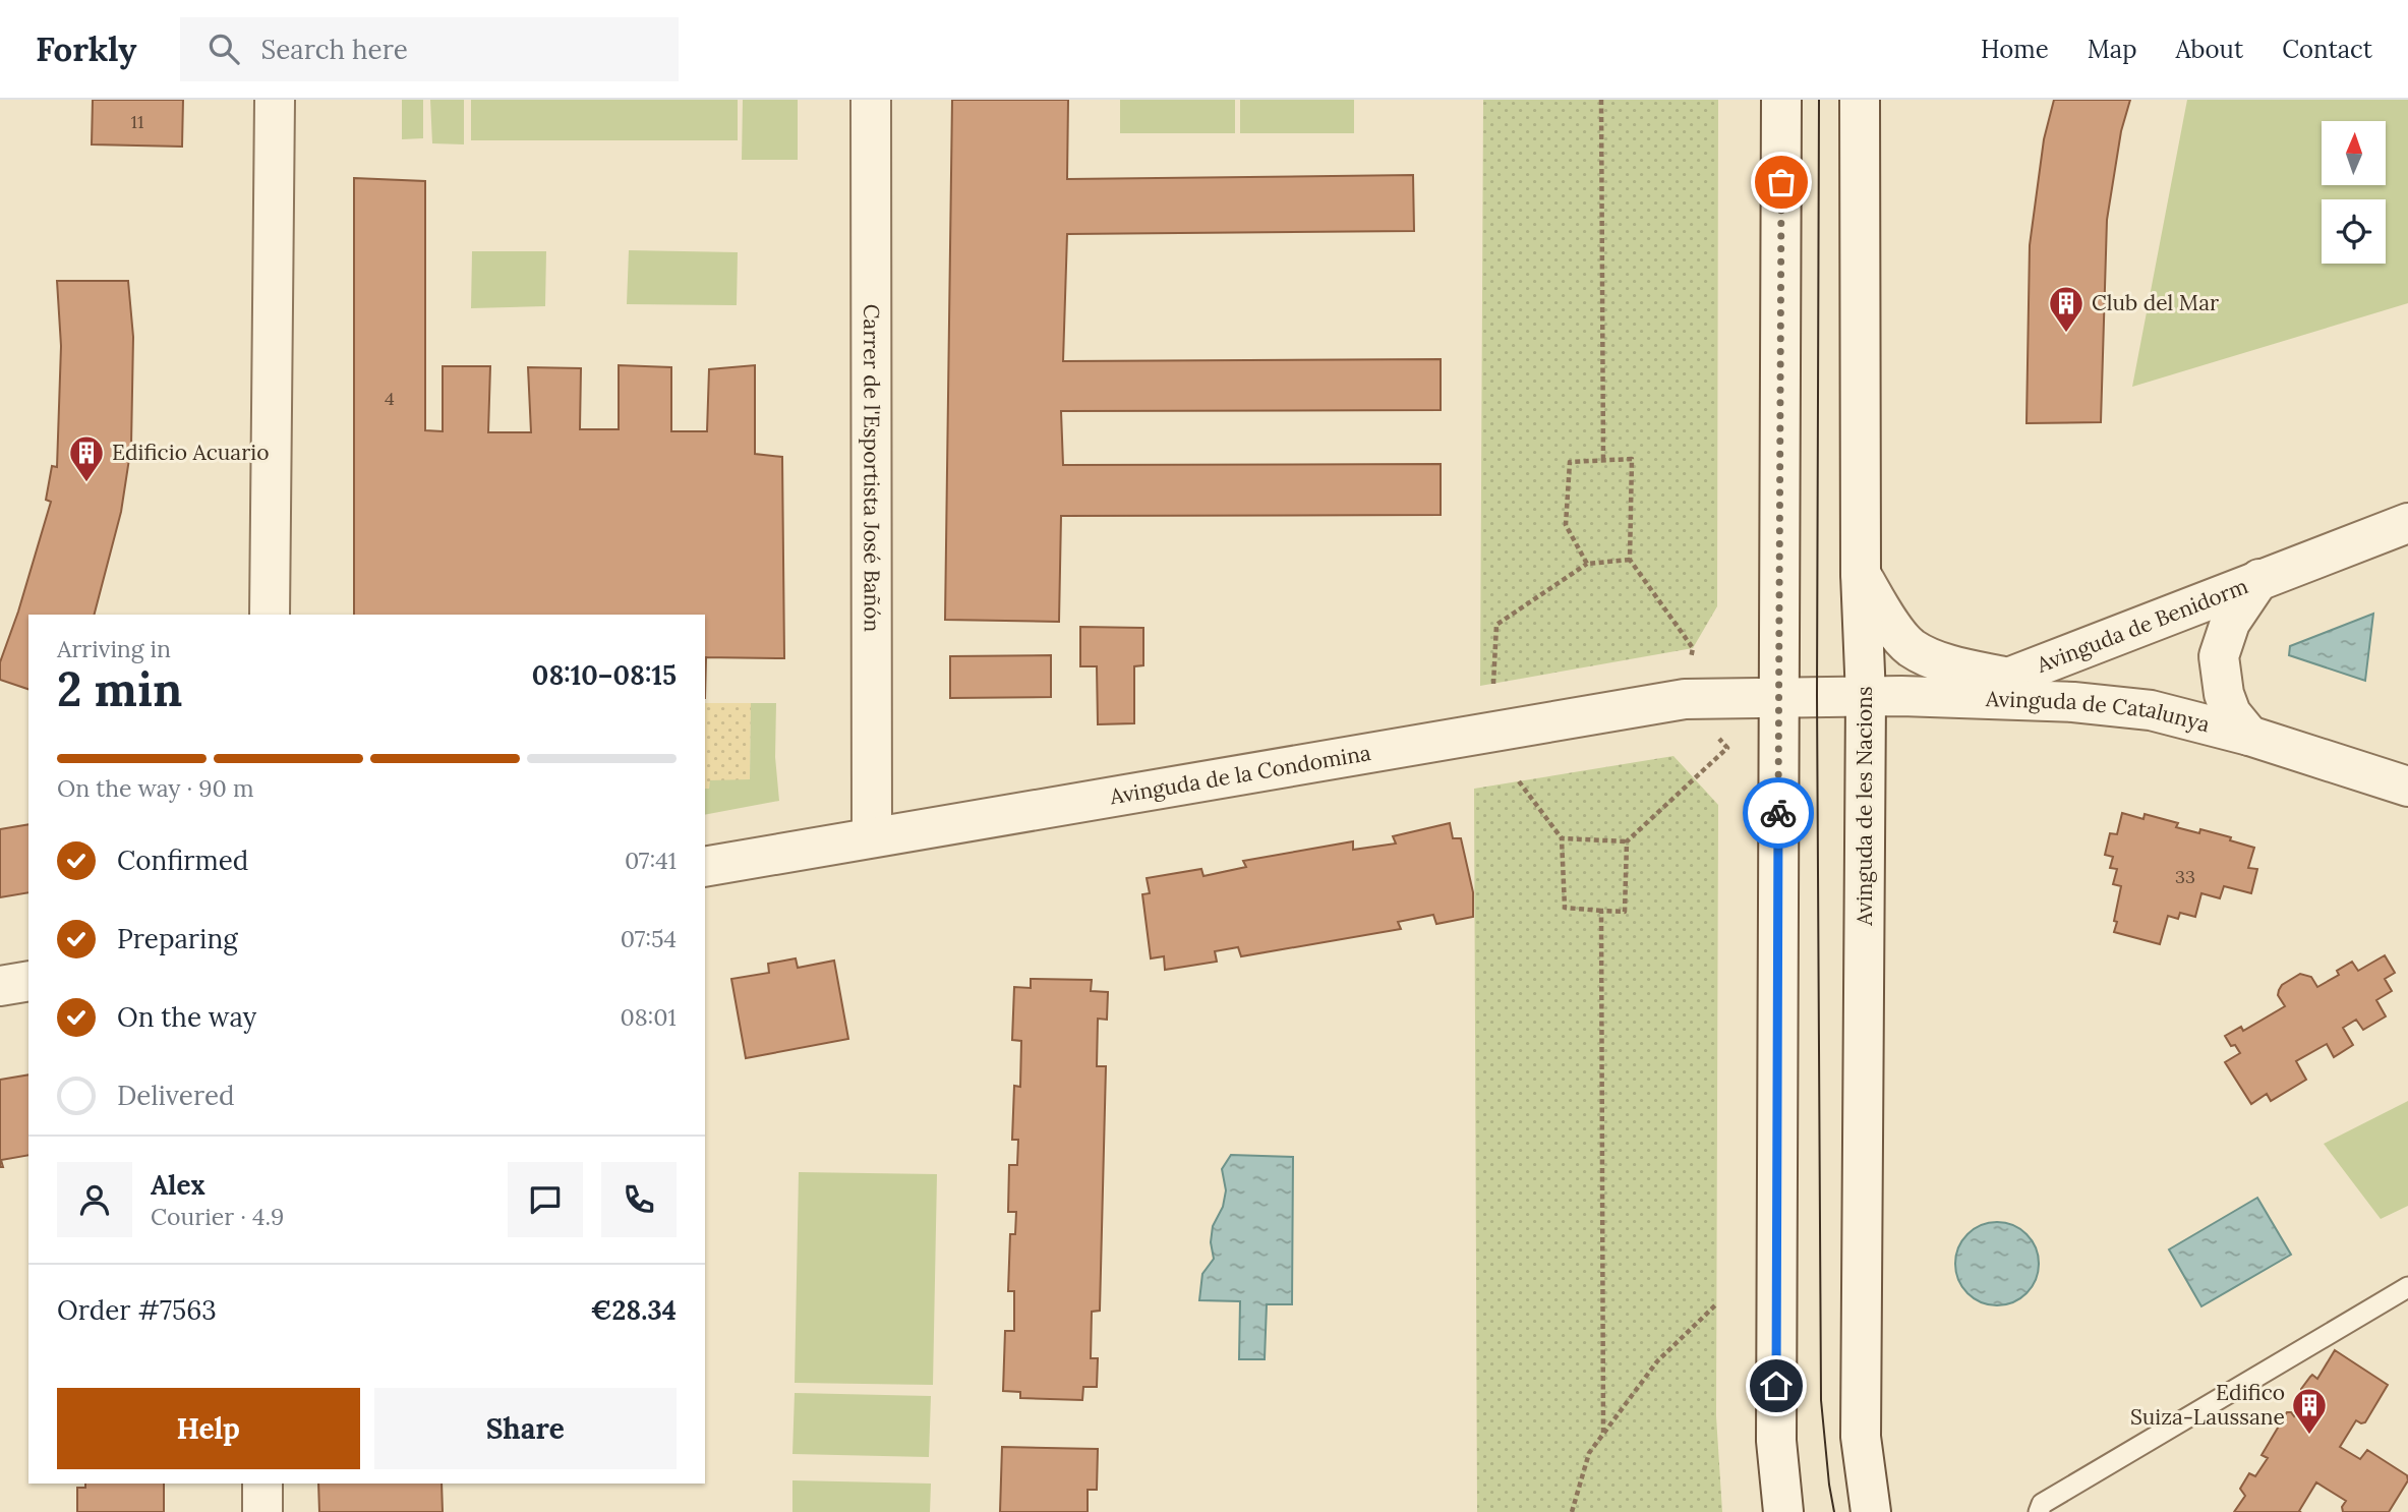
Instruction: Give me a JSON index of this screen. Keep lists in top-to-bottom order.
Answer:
{
  "streets": {
    "street": [
      "Carrer de l'Esportista José Bañón",
      "Avinguda de Benidorm",
      "Avinguda de Catalunya",
      "Avinguda de la Condomina",
      "Avinguda de les Nacions"
    ]
  },
  "crossings": [
    ["Carrer de l'Esportista José Bañón", "Avinguda de la Condomina"],
    ["Avinguda de Benidorm", "Avinguda de Catalunya"],
    ["Avinguda de Benidorm", "Avinguda de les Nacions"],
    ["Avinguda de Catalunya", "Avinguda de la Condomina"],
    ["Avinguda de Catalunya", "Avinguda de les Nacions"]
  ],
  "places": {
    "building": ["Club del Mar", "Edificio Acuario", "Edifico Suiza-Laussane"]
  },
  "house_numbers": ["11", "4", "33"],
  "north": "top",
  "page": {
    "header": "Forkly",
    "search": "Search here",
    "nav": [
      "Home",
      "Map",
      "About",
      "Contact"
    ],
    "heading": ["2 min", "Arriving in", "08:10–08:15"],
    "panel": [
      "Alex",
      "Courier · 4.9",
      "Order #7563",
      "€28.34"
    ],
    "bar": "On the way · 90 m",
    "list": [
      ["Confirmed", "07:41"],
      ["Preparing", "07:54"],
      ["On the way", "08:01"],
      "Delivered"
    ],
    "buttons": ["Help", "Share"]
  }
}
